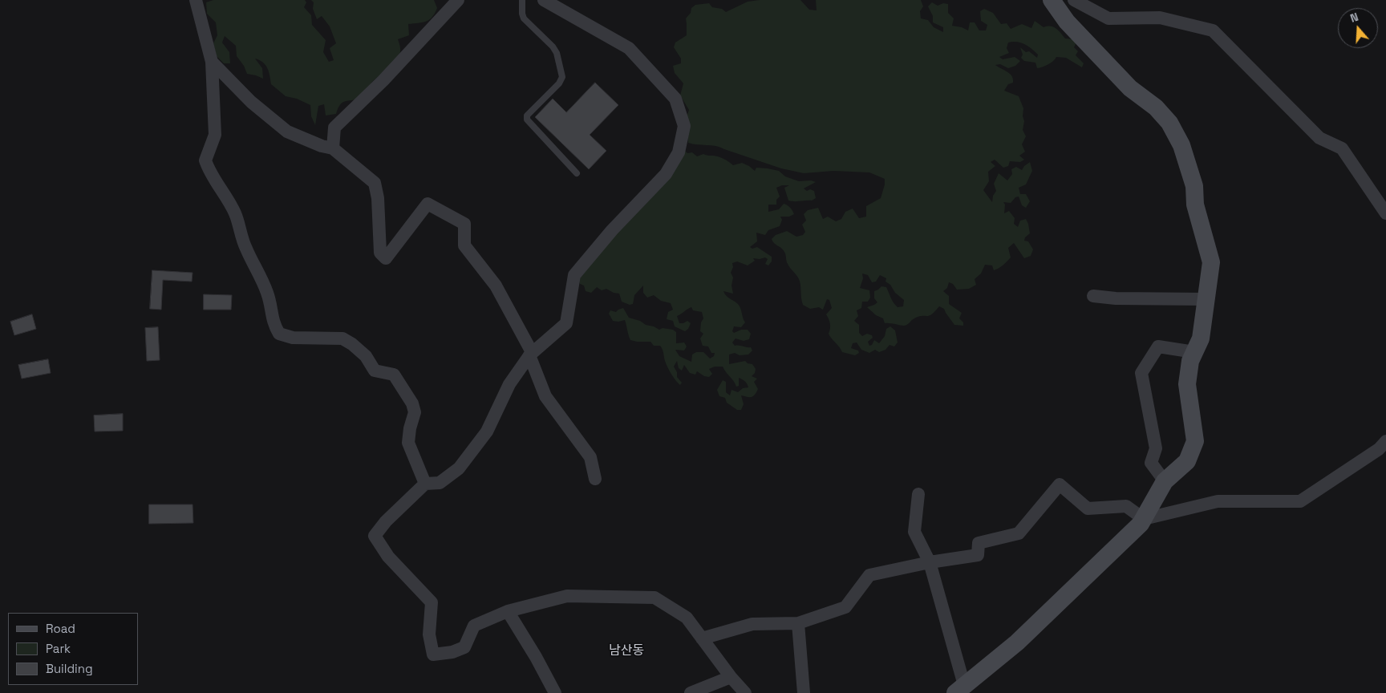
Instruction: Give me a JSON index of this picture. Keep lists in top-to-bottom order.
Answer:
{
  "districts": ["남산동"],
  "legend": ["Road", "Park", "Building"],
  "north": "top"
}
